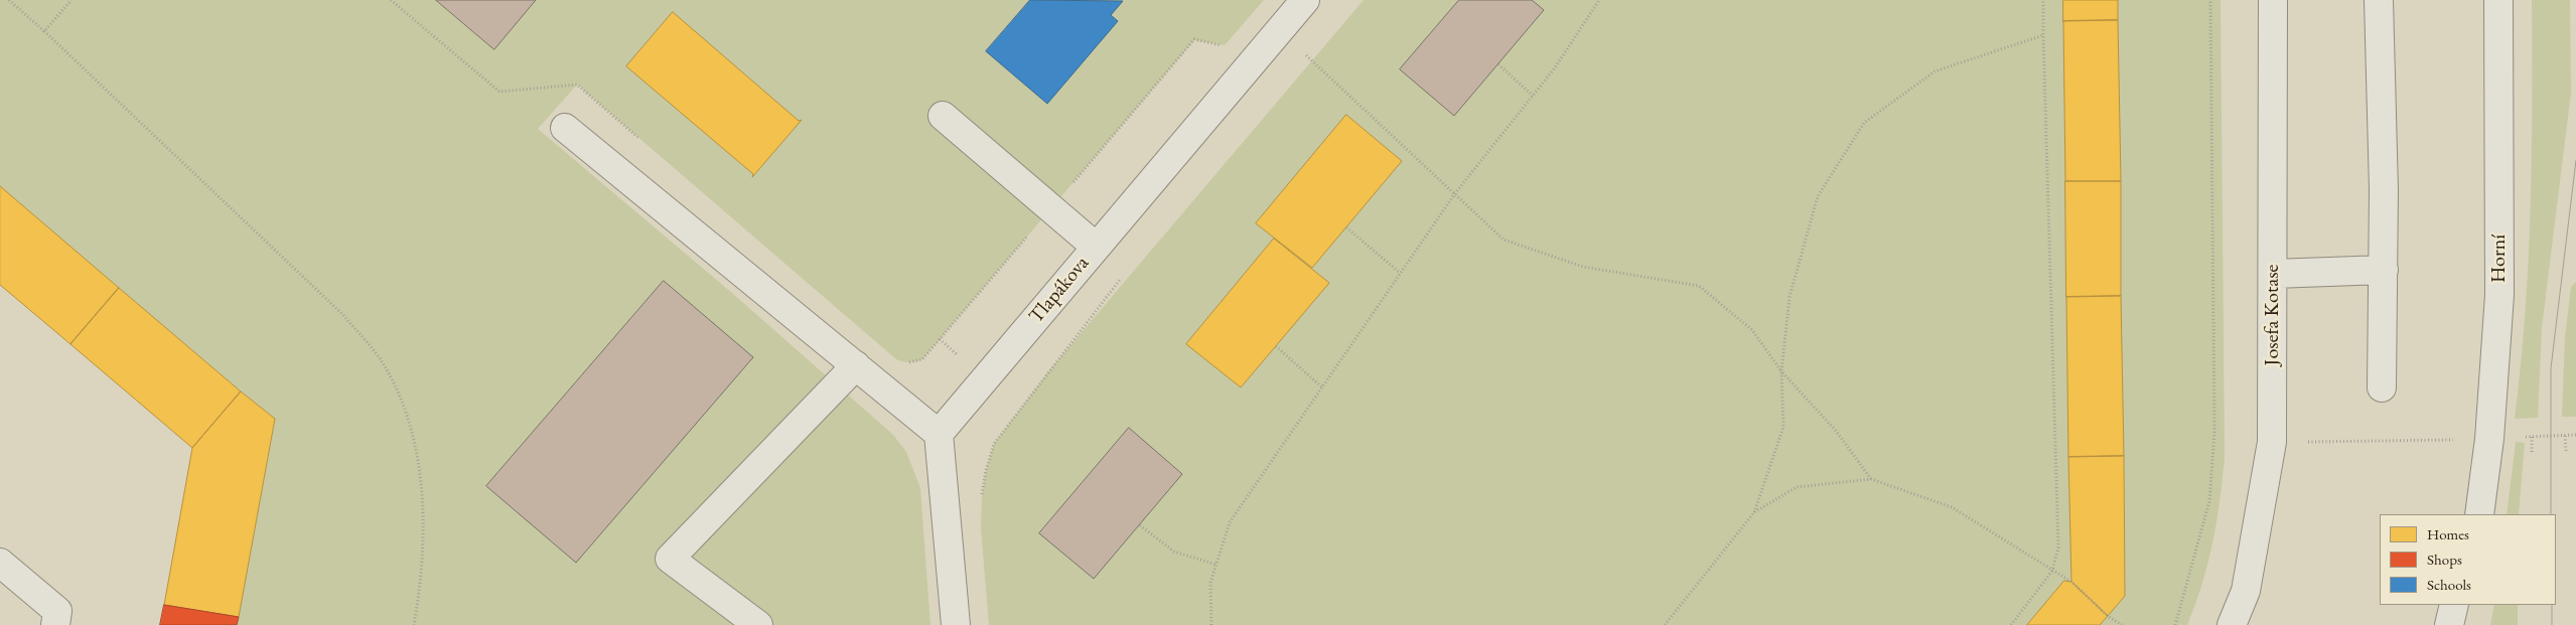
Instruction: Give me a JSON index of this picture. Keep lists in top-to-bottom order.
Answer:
{
  "streets": {
    "street": ["Horní", "Tlapákova", "Josefa Kotase"]
  },
  "legend": ["Homes", "Shops", "Schools"]
}
